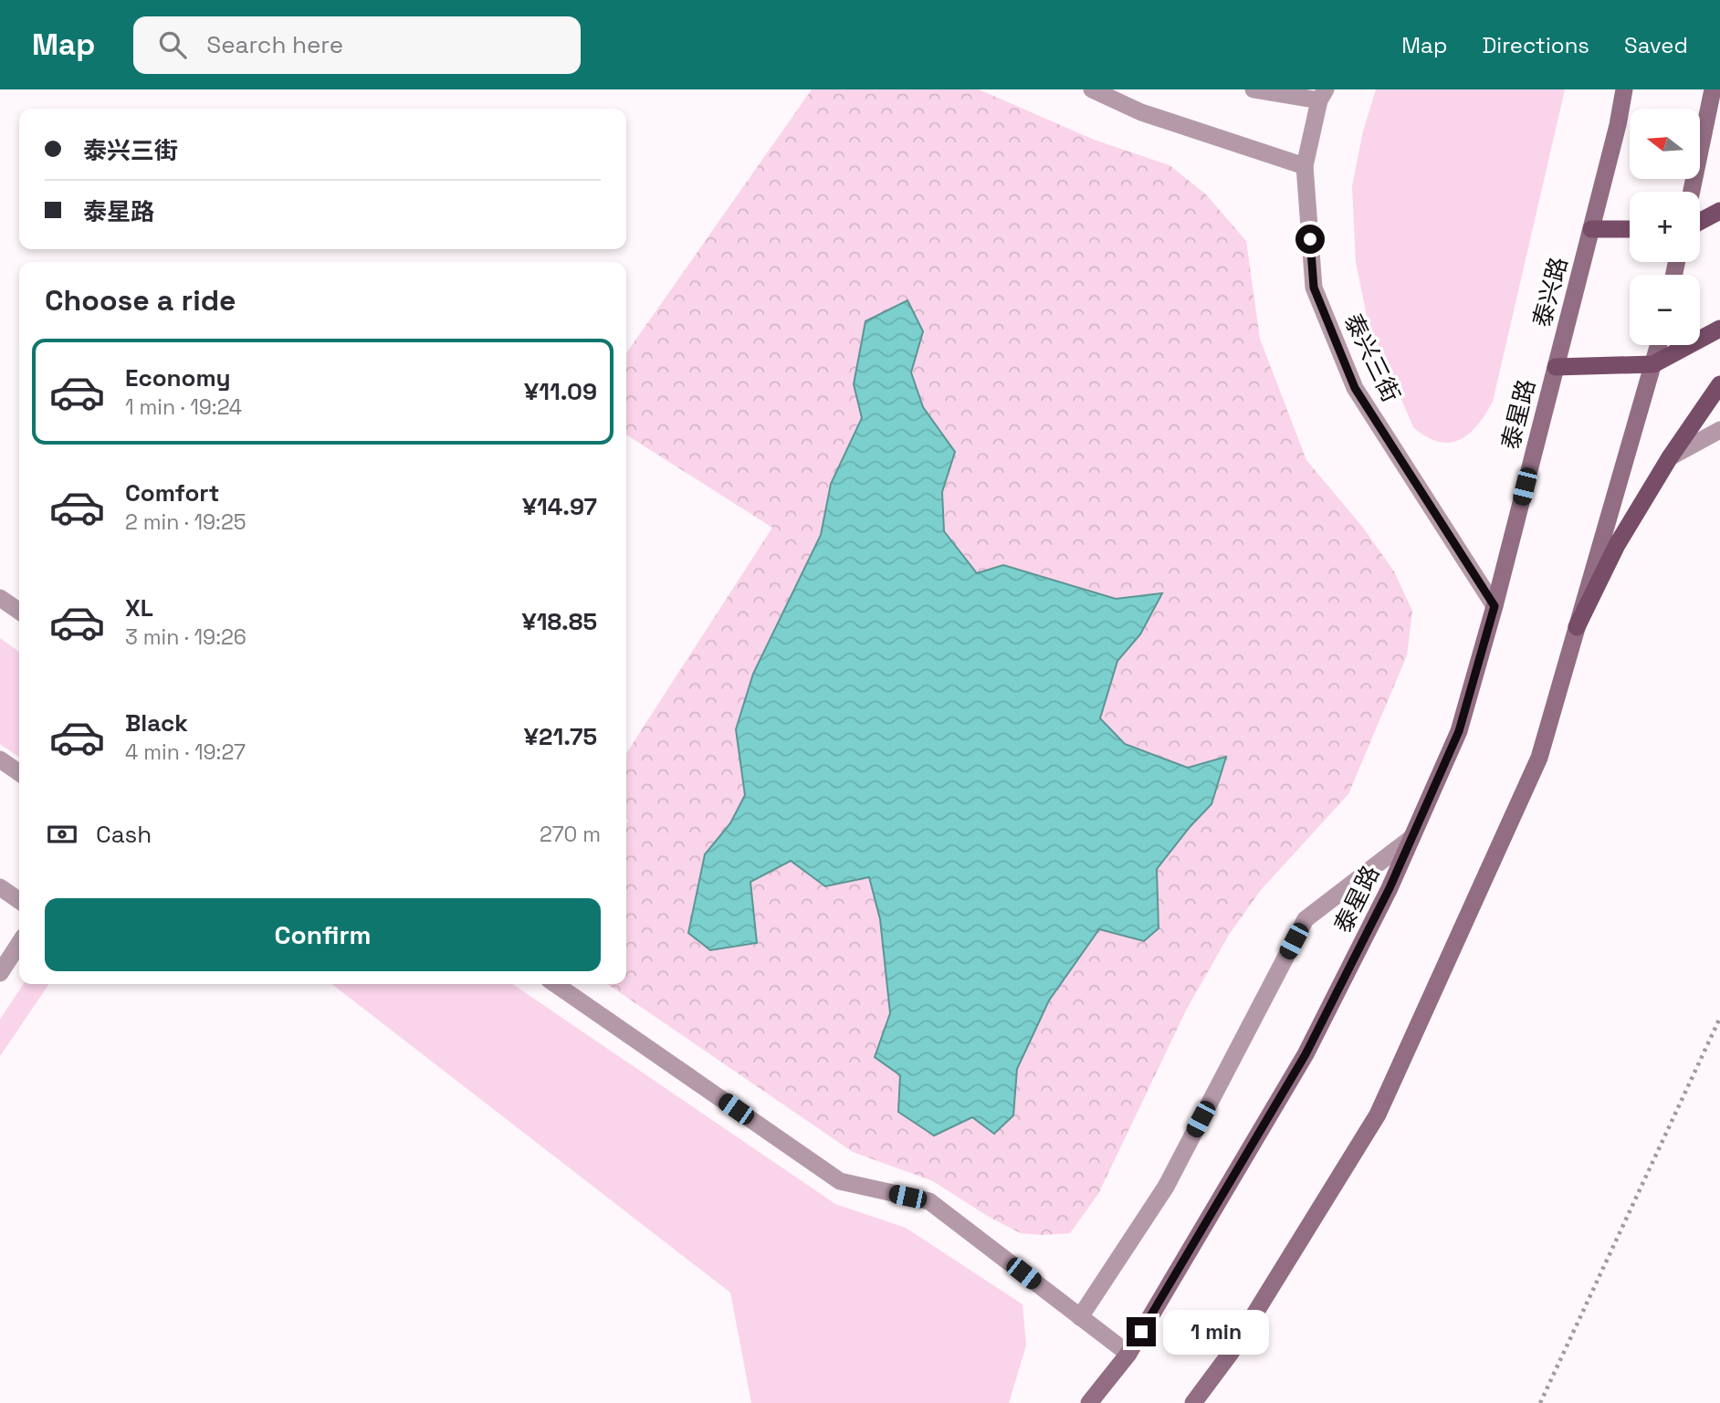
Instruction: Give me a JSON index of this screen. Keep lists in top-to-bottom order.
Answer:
{
  "streets": {
    "main road": ["泰兴路", "泰星路"],
    "street": ["泰兴三街"]
  },
  "crossings": [
    ["泰兴路", "泰星路"],
    ["泰兴三街", "泰星路"]
  ],
  "north": "left",
  "page": {
    "header": "Map",
    "search": "Search here",
    "nav": ["Map", "Directions", "Saved"],
    "map_buttons": ["+", "−"],
    "banner": ["泰兴三街", "泰星路"],
    "heading": "Choose a ride",
    "list": [
      {
        "name": "Economy",
        "note": "1 min · 19:24",
        "value": "¥11.09"
      },
      {
        "name": "Comfort",
        "note": "2 min · 19:25",
        "value": "¥14.97"
      },
      {
        "name": "XL",
        "note": "3 min · 19:26",
        "value": "¥18.85"
      },
      {
        "name": "Black",
        "note": "4 min · 19:27",
        "value": "¥21.75"
      }
    ],
    "pay": ["Cash", "270 m"],
    "buttons": "Confirm",
    "bubble": "1 min"
  }
}
